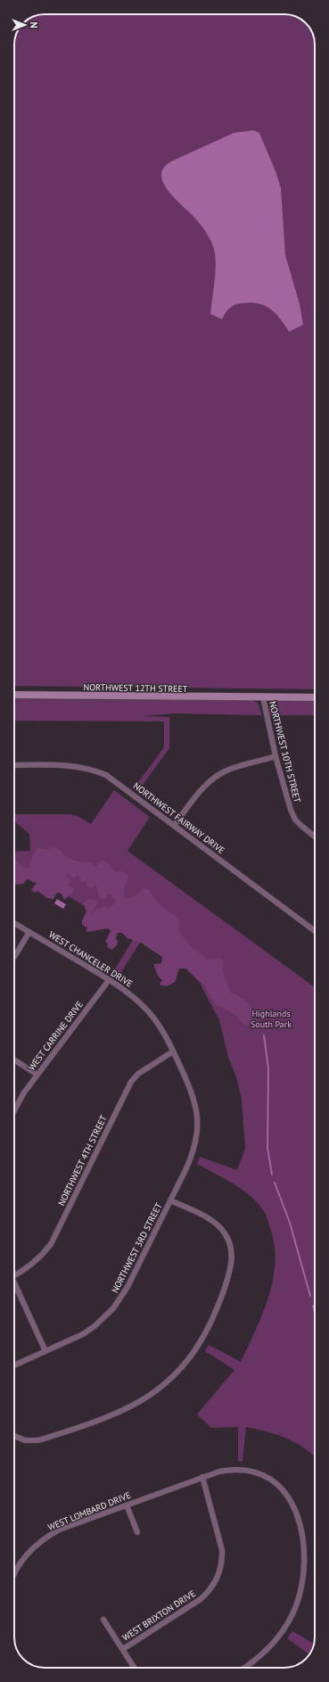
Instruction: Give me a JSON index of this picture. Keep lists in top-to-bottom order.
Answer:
{
  "streets": {
    "main road": ["NORTHWEST 12TH STREET"],
    "street": [
      "NORTHWEST 10TH STREET",
      "NORTHWEST FAIRWAY DRIVE",
      "WEST CHANCELER DRIVE",
      "WEST CARRINE DRIVE",
      "NORTHWEST 4TH STREET",
      "NORTHWEST 3RD STREET",
      "WEST LOMBARD DRIVE",
      "WEST BRIXTON DRIVE"
    ]
  },
  "crossings": [
    ["NORTHWEST 12TH STREET", "NORTHWEST 10TH STREET"],
    ["WEST CHANCELER DRIVE", "WEST CARRINE DRIVE"],
    ["WEST CHANCELER DRIVE", "NORTHWEST 4TH STREET"],
    ["WEST CHANCELER DRIVE", "NORTHWEST 3RD STREET"],
    ["WEST LOMBARD DRIVE", "WEST BRIXTON DRIVE"]
  ],
  "parks": ["Highlands South Park"],
  "north": "right"
}
